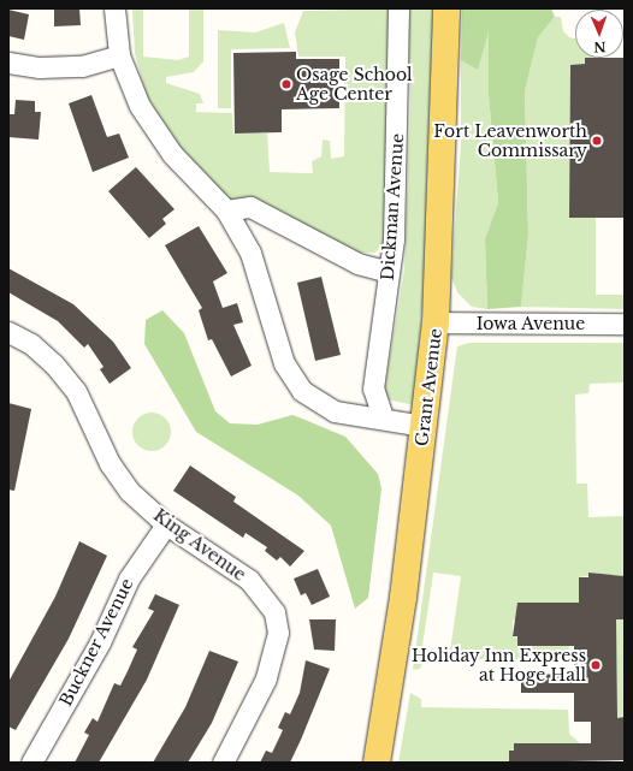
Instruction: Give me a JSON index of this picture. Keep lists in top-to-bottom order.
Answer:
{
  "streets": {
    "main road": ["Grant Avenue"],
    "street": [
      "Dickman Avenue",
      "Iowa Avenue",
      "King Avenue",
      "Buckner Avenue"
    ]
  },
  "crossings": [
    ["Iowa Avenue", "Grant Avenue"],
    ["King Avenue", "Buckner Avenue"]
  ],
  "places": ["Osage School Age Center", "Fort Leavenworth Commissary", "Holiday Inn Express at Hoge Hall"],
  "north": "bottom"
}
